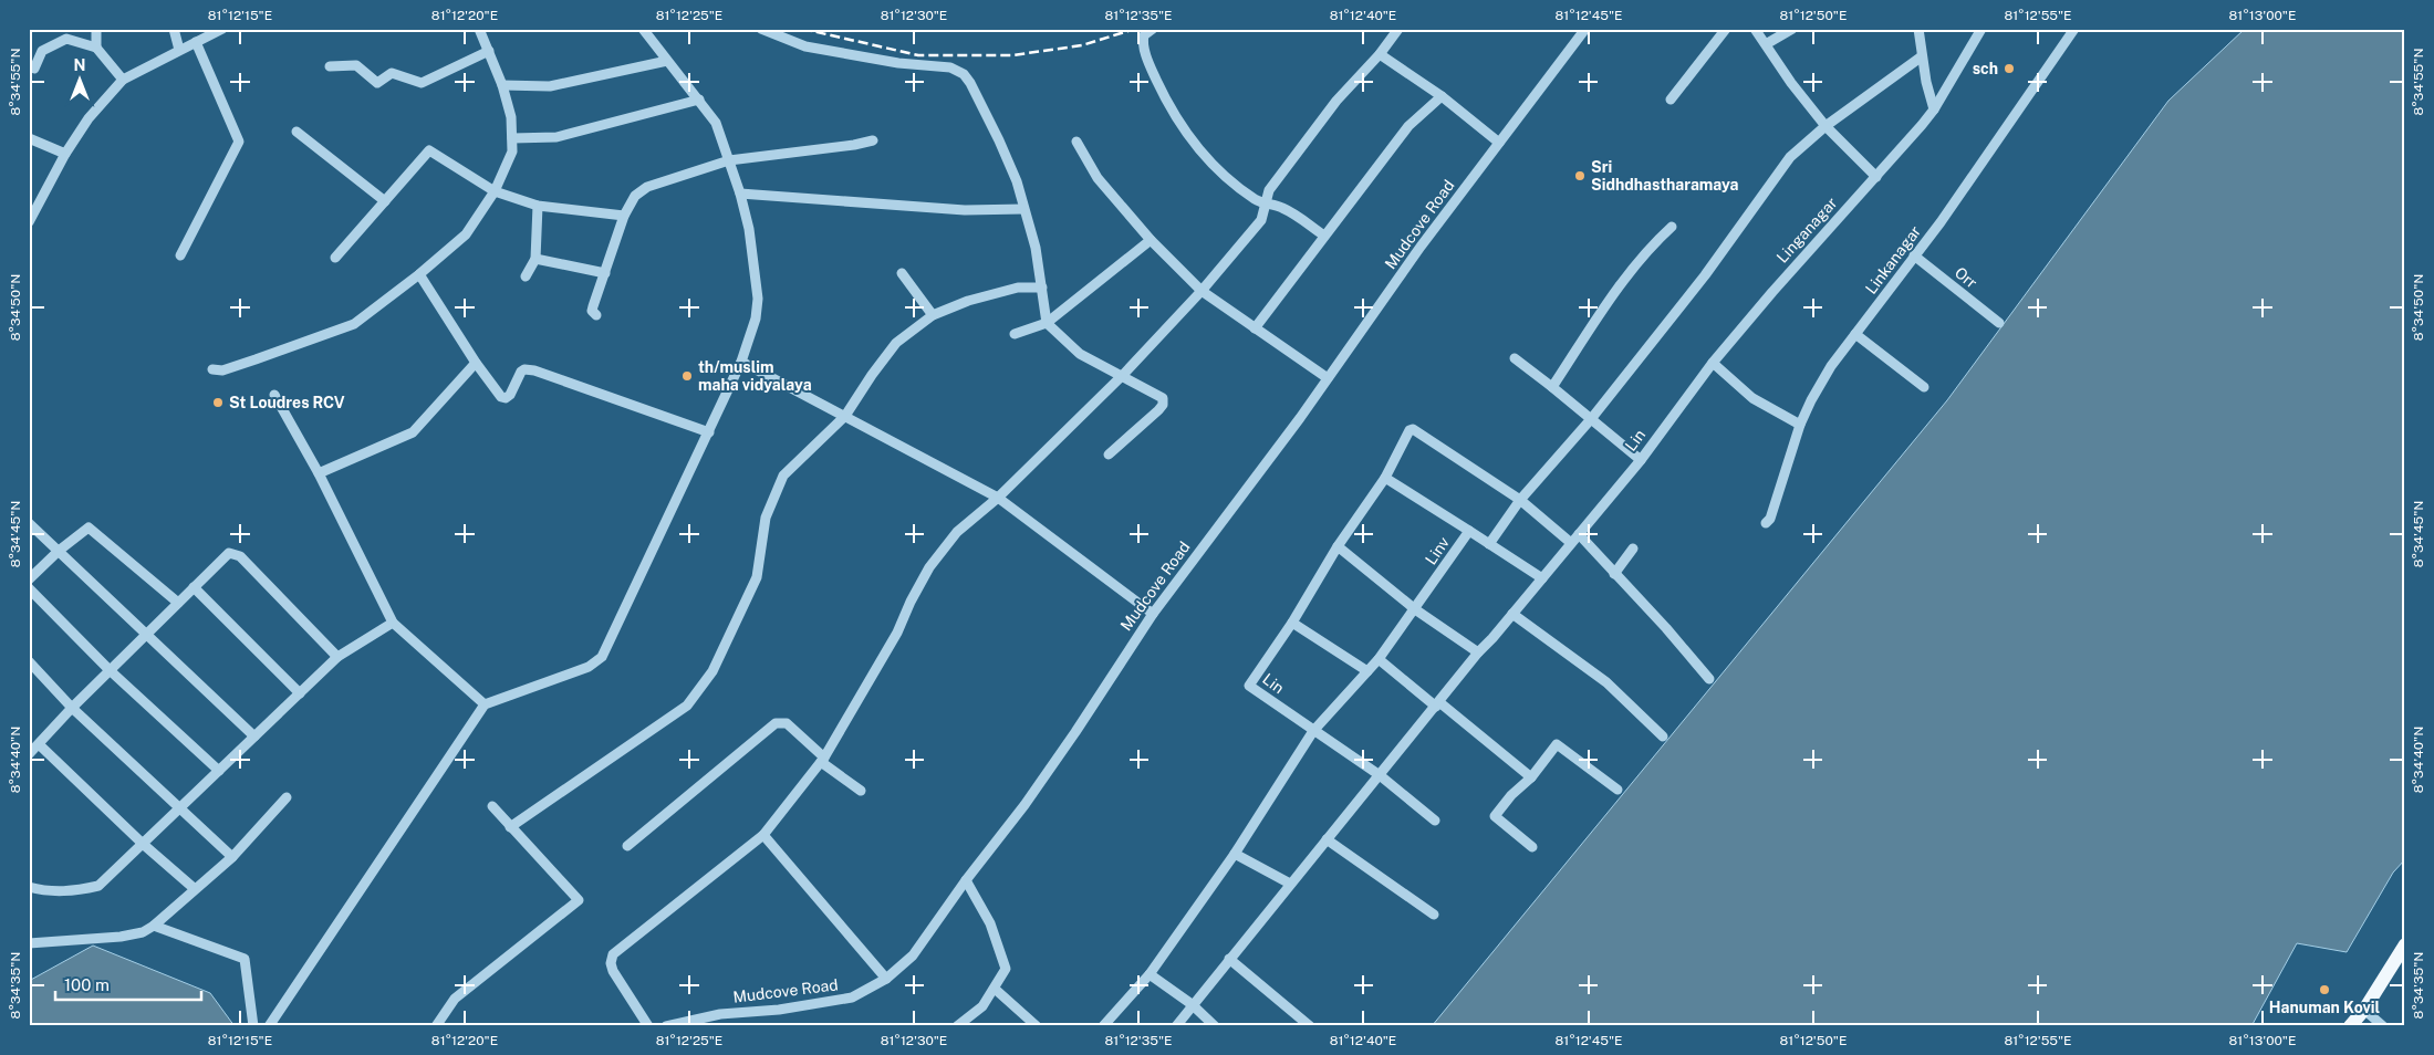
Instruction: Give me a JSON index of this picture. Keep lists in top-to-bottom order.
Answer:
{
  "streets": {
    "street": [
      "Mudcove Road",
      "Linganagar",
      "Linkanagar",
      "Orr",
      "Lin",
      "Linv"
    ]
  },
  "crossings": [
    ["Linganagar", "Lin"],
    ["Linkanagar", "Orr"],
    ["Lin", "Linv"]
  ],
  "places": [
    "sch",
    "Sri Sidhdhastharamaya",
    "th/muslim maha vidyalaya",
    "St Loudres RCV",
    "Hanuman Kovil"
  ],
  "scale_bar": "100 m",
  "north": "top",
  "coordinates": [
    "81°12'15\"E",
    "81°12'20\"E",
    "81°12'25\"E",
    "81°12'30\"E",
    "81°12'35\"E",
    "81°12'40\"E",
    "81°12'45\"E",
    "81°12'50\"E",
    "81°12'55\"E",
    "81°13'00\"E",
    "8°34'55\"N",
    "8°34'50\"N",
    "8°34'45\"N",
    "8°34'40\"N",
    "8°34'35\"N"
  ]
}
